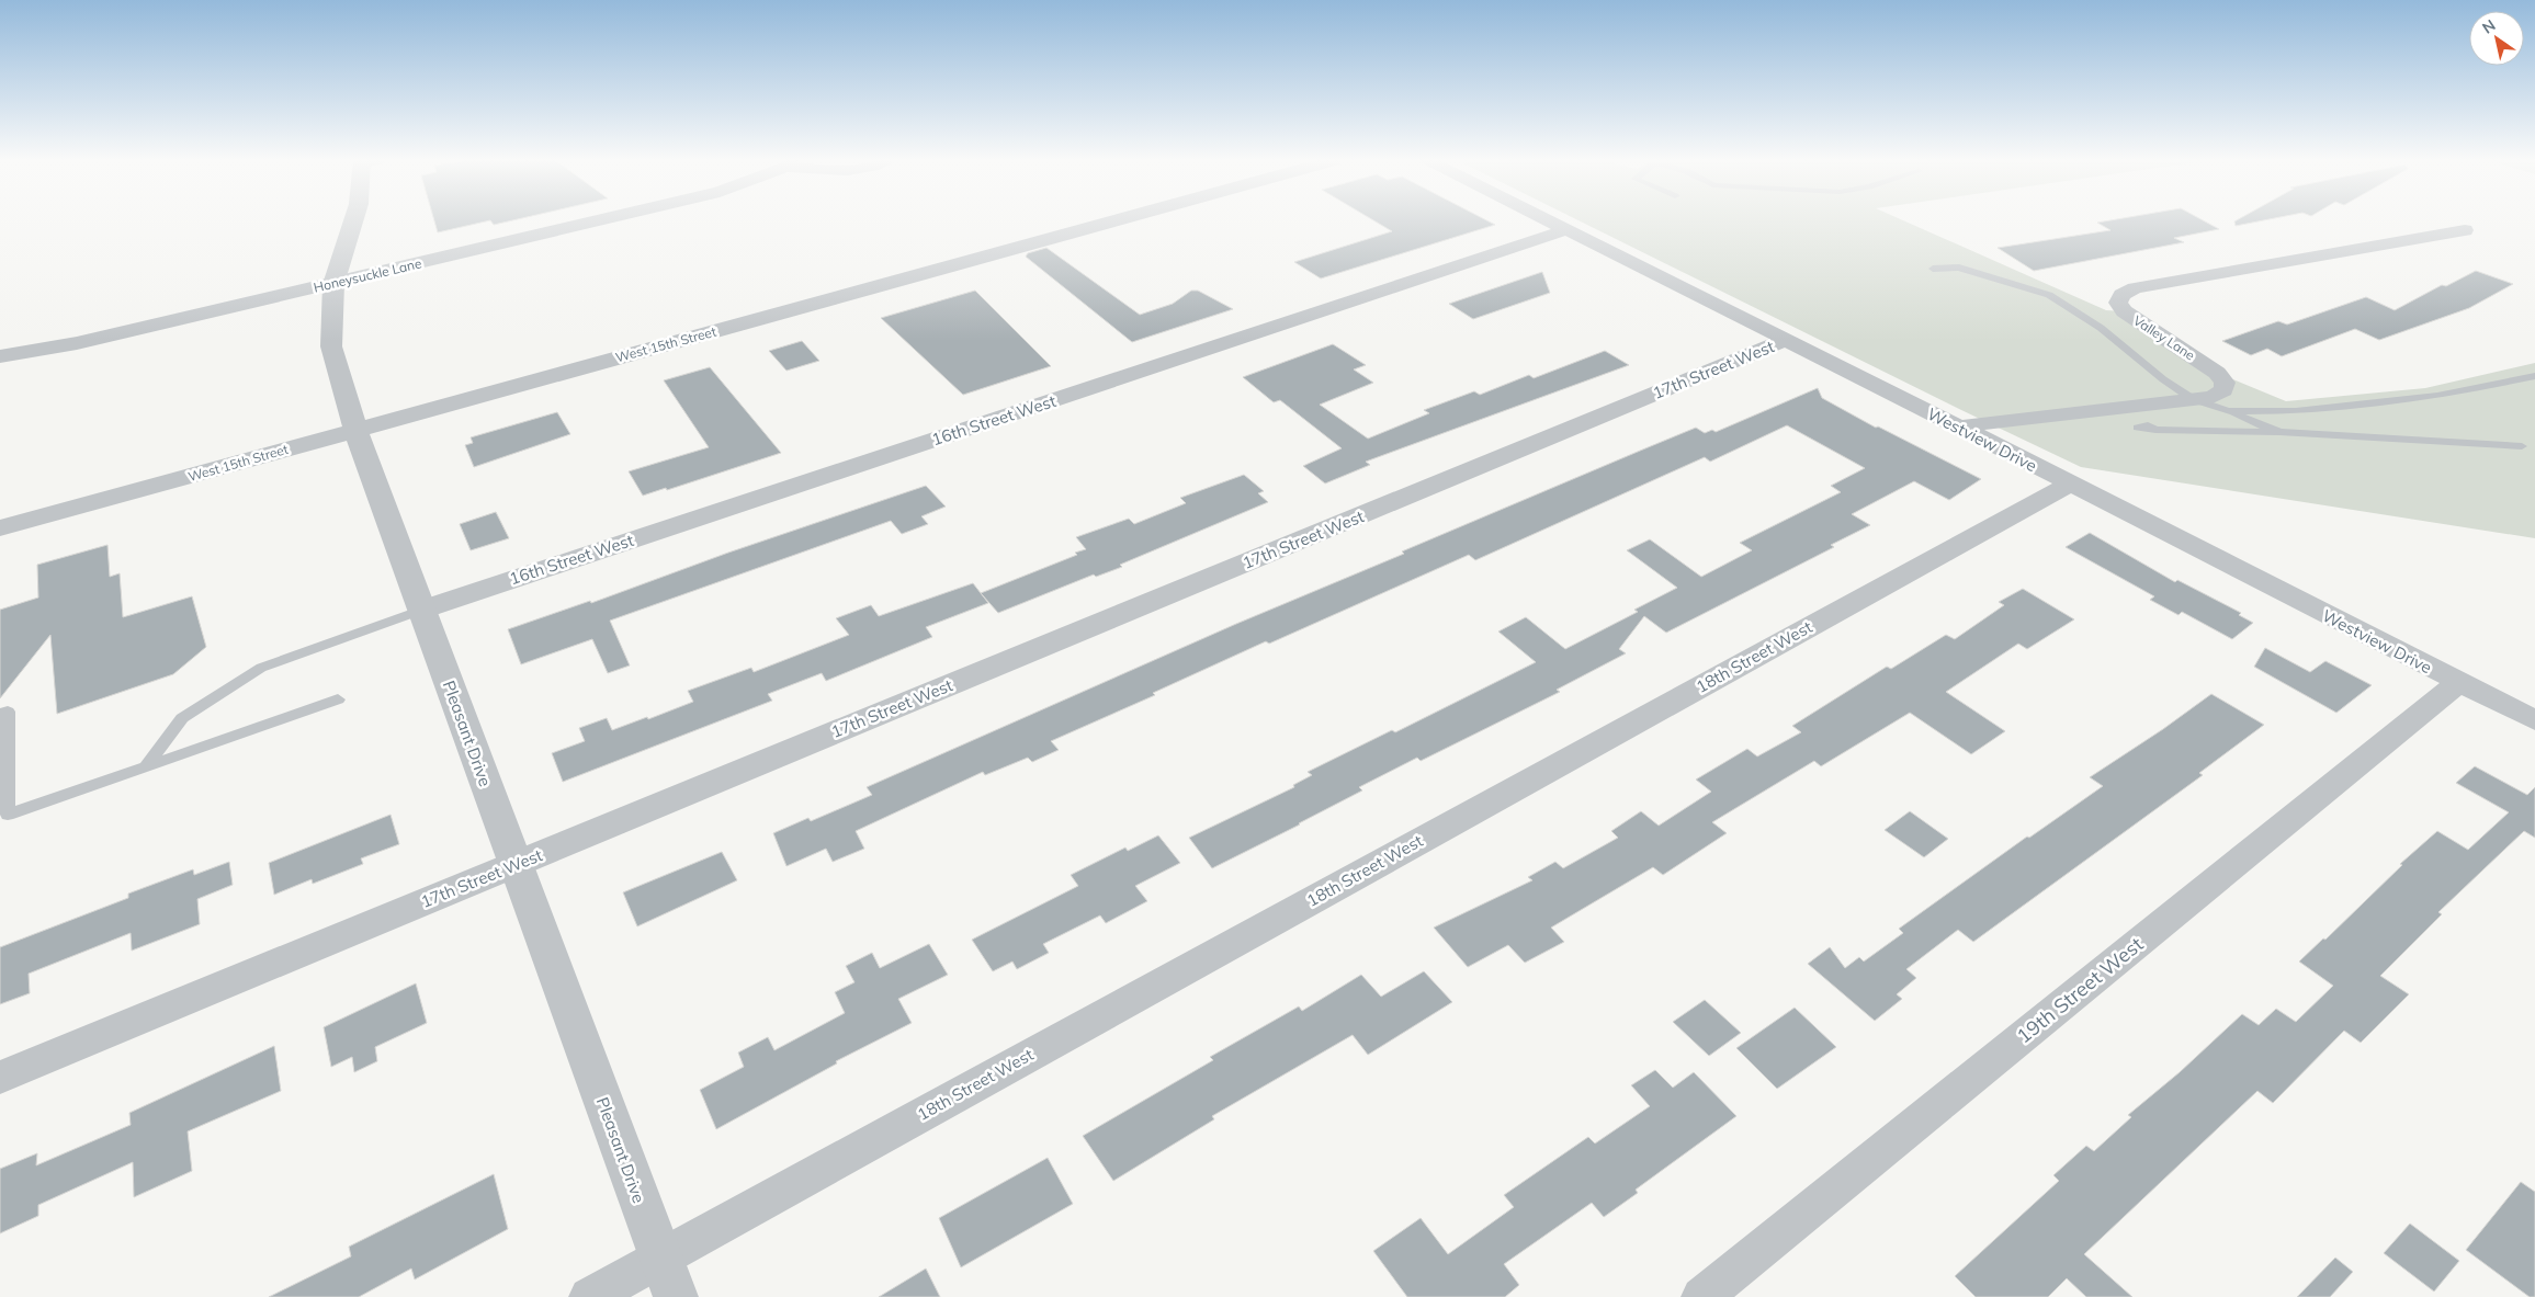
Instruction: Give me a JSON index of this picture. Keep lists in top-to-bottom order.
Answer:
{
  "streets": {
    "street": [
      "Honeysuckle Lane",
      "Valley Lane",
      "West 15th Street",
      "17th Street West",
      "16th Street West",
      "Westview Drive",
      "18th Street West",
      "Pleasant Drive",
      "19th Street West"
    ]
  },
  "crossings": [
    ["Honeysuckle Lane", "Pleasant Drive"],
    ["Valley Lane", "Westview Drive"],
    ["West 15th Street", "Pleasant Drive"],
    ["17th Street West", "Westview Drive"],
    ["17th Street West", "Pleasant Drive"],
    ["16th Street West", "Westview Drive"],
    ["16th Street West", "Pleasant Drive"],
    ["Westview Drive", "18th Street West"],
    ["Westview Drive", "19th Street West"],
    ["18th Street West", "Pleasant Drive"]
  ],
  "north": "top left"
}
